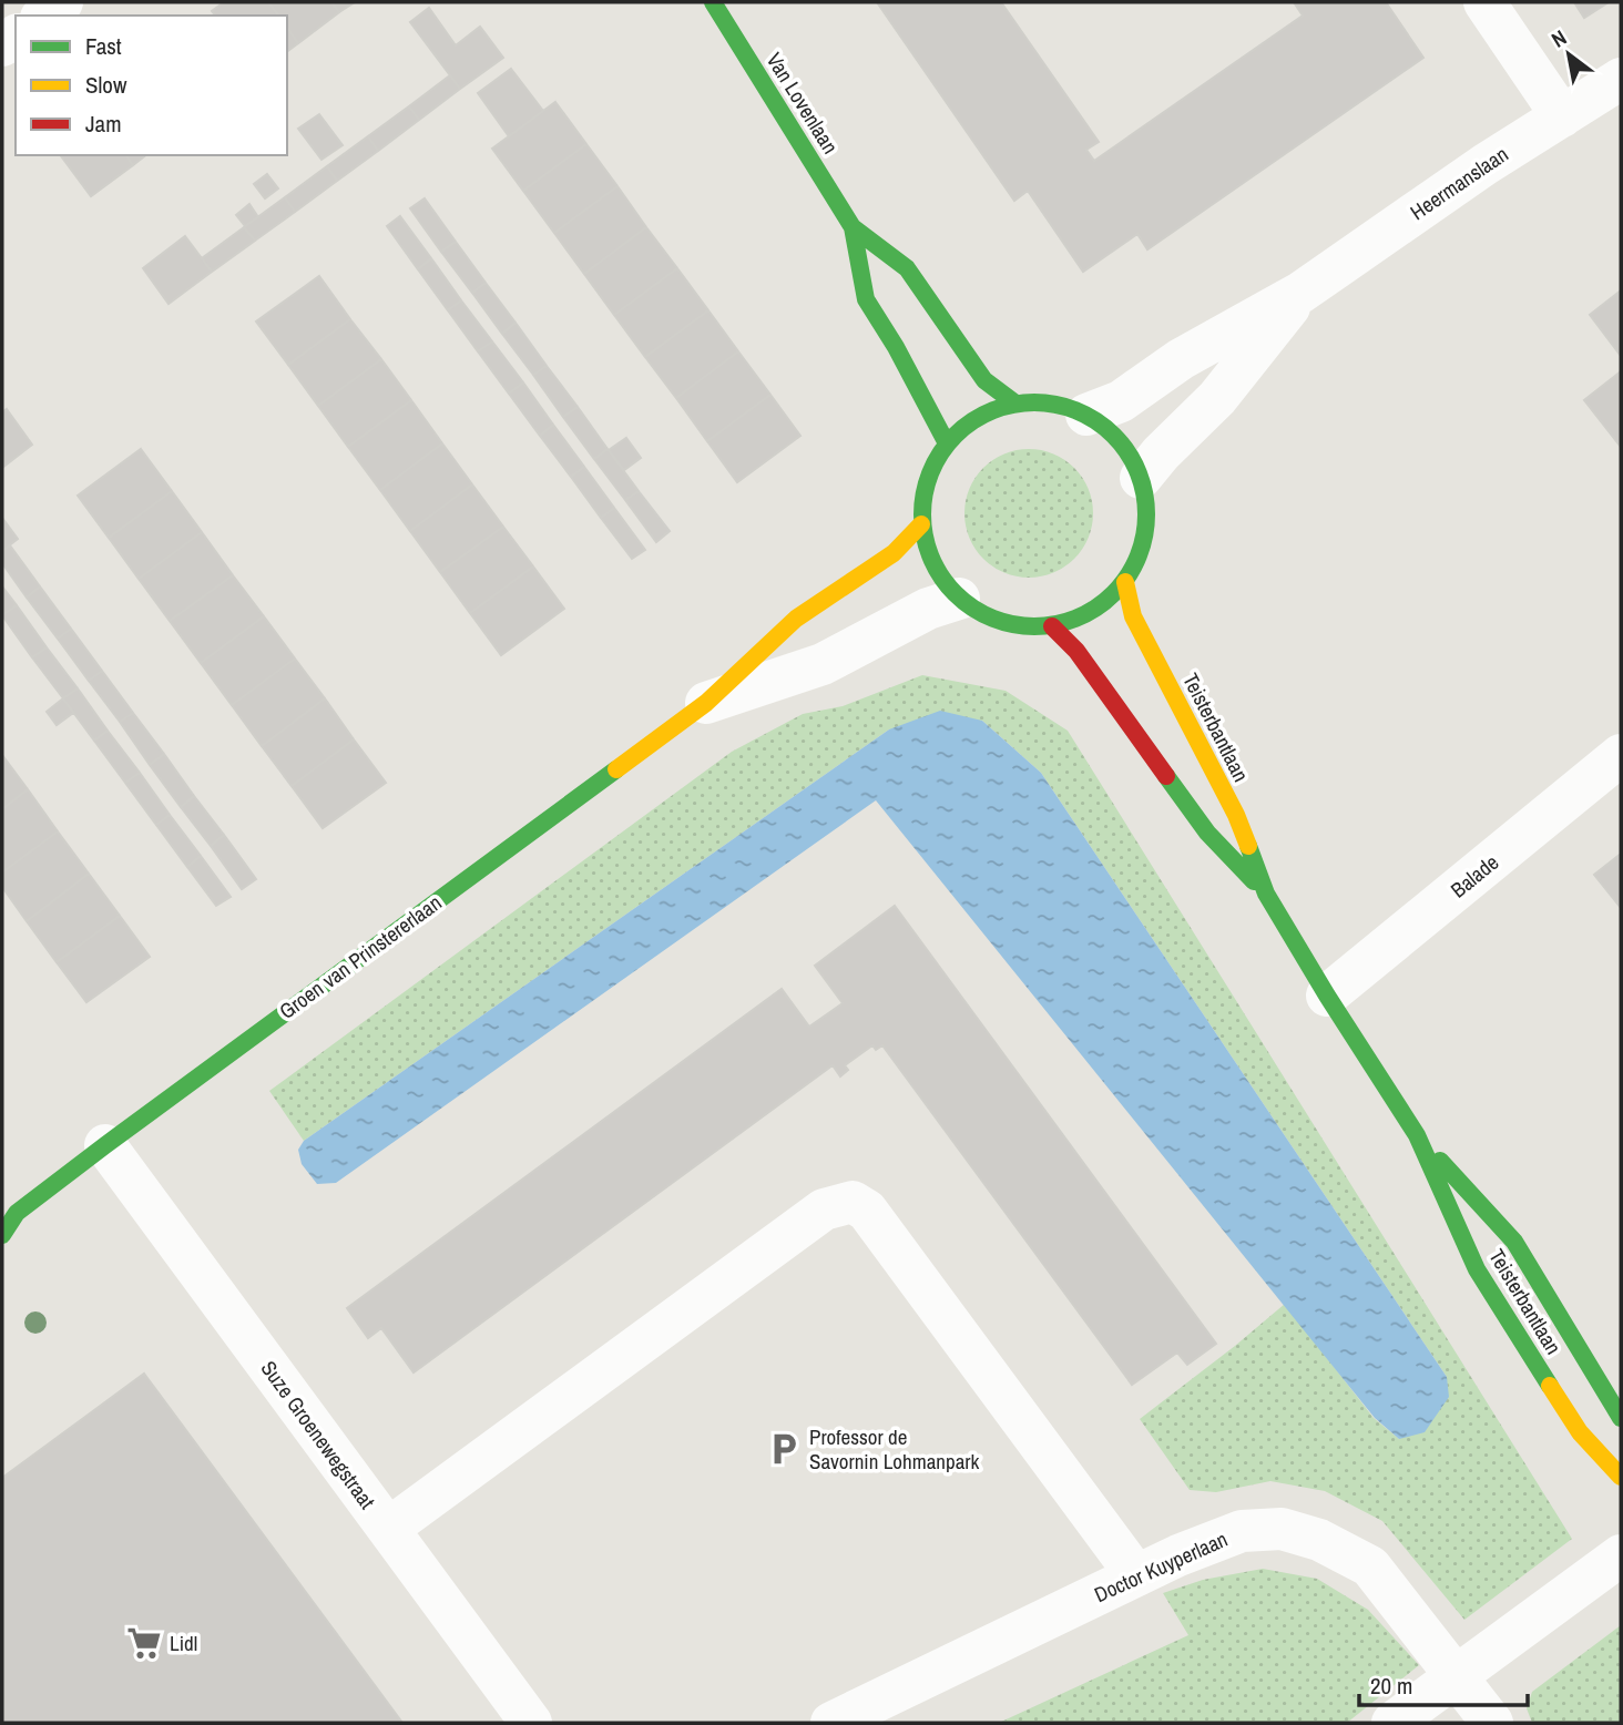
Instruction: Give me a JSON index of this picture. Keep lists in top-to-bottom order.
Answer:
{
  "streets": {
    "main road": ["Van Lovenlaan", "Teisterbantlaan", "Groen van Prinstererlaan"],
    "street": [
      "Heermanslaan",
      "Balade",
      "Suze Groenewegstraat",
      "Doctor Kuyperlaan"
    ]
  },
  "crossings": [
    ["Van Lovenlaan", "Heermanslaan"],
    ["Van Lovenlaan", "Teisterbantlaan"],
    ["Van Lovenlaan", "Groen van Prinstererlaan"],
    ["Heermanslaan", "Teisterbantlaan"],
    ["Heermanslaan", "Groen van Prinstererlaan"],
    ["Teisterbantlaan", "Balade"],
    ["Teisterbantlaan", "Groen van Prinstererlaan"],
    ["Groen van Prinstererlaan", "Suze Groenewegstraat"]
  ],
  "places": {
    "parking": ["Professor de Savornin Lohmanpark"],
    "supermarket": ["Lidl"]
  },
  "legend": ["Fast", "Slow", "Jam"],
  "scale_bar": "20 m",
  "north": "top left"
}
